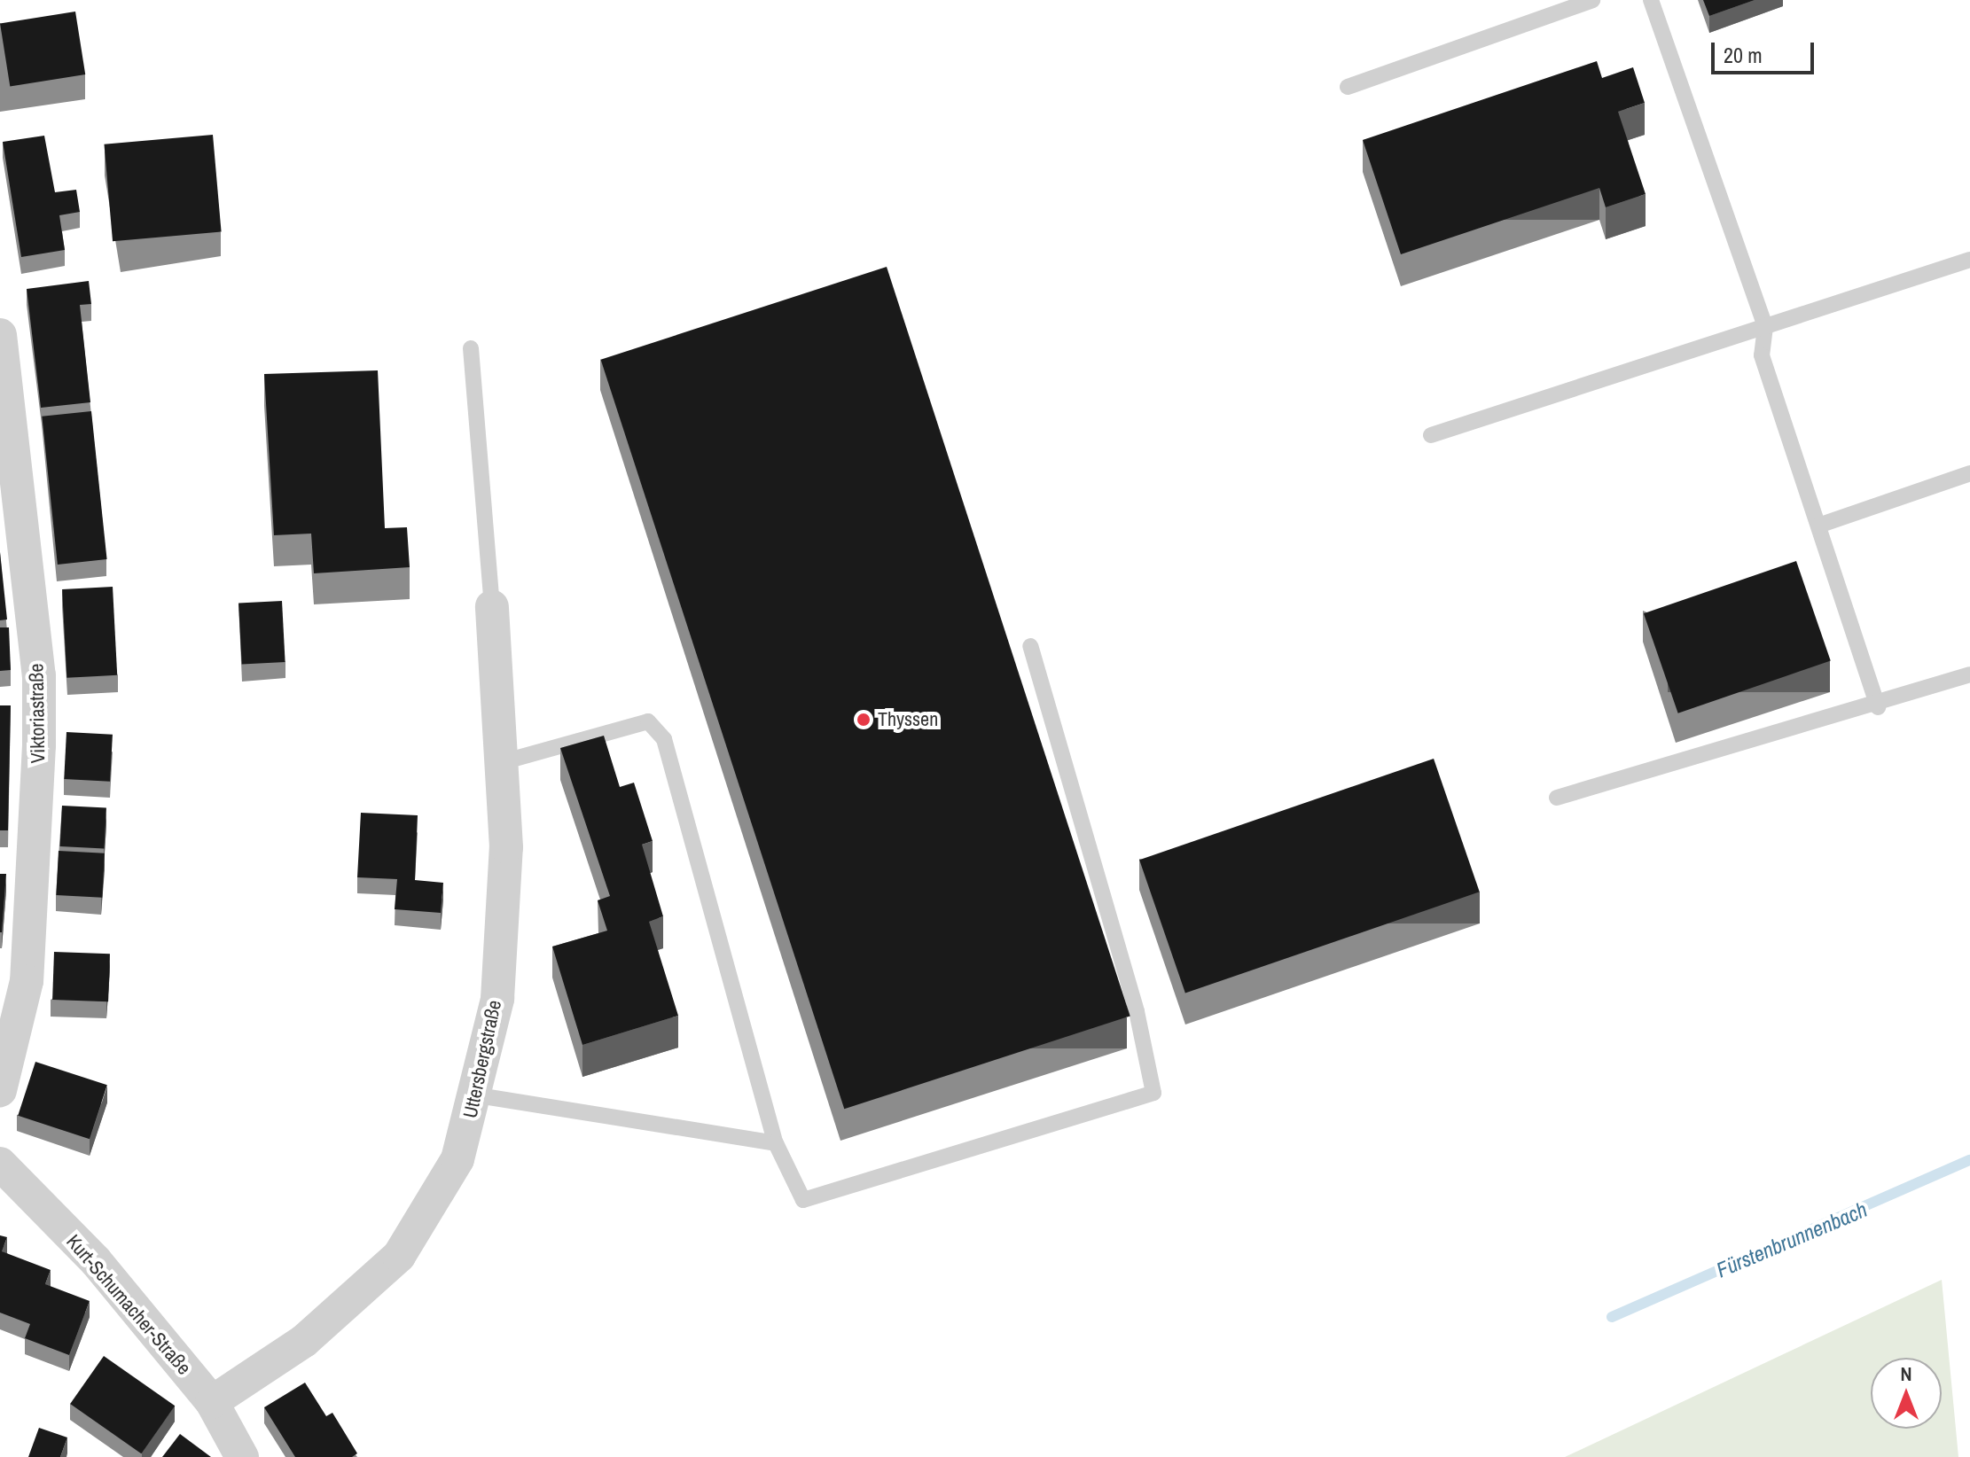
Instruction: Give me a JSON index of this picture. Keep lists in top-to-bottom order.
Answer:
{
  "streets": {
    "street": ["Viktoriastraße", "Uttersbergstraße", "Kurt-Schumacher-Straße"]
  },
  "crossings": [
    ["Uttersbergstraße", "Kurt-Schumacher-Straße"]
  ],
  "water": ["Fürstenbrunnenbach"],
  "places": ["Thyssen"],
  "scale_bar": "20 m",
  "north": "top"
}
